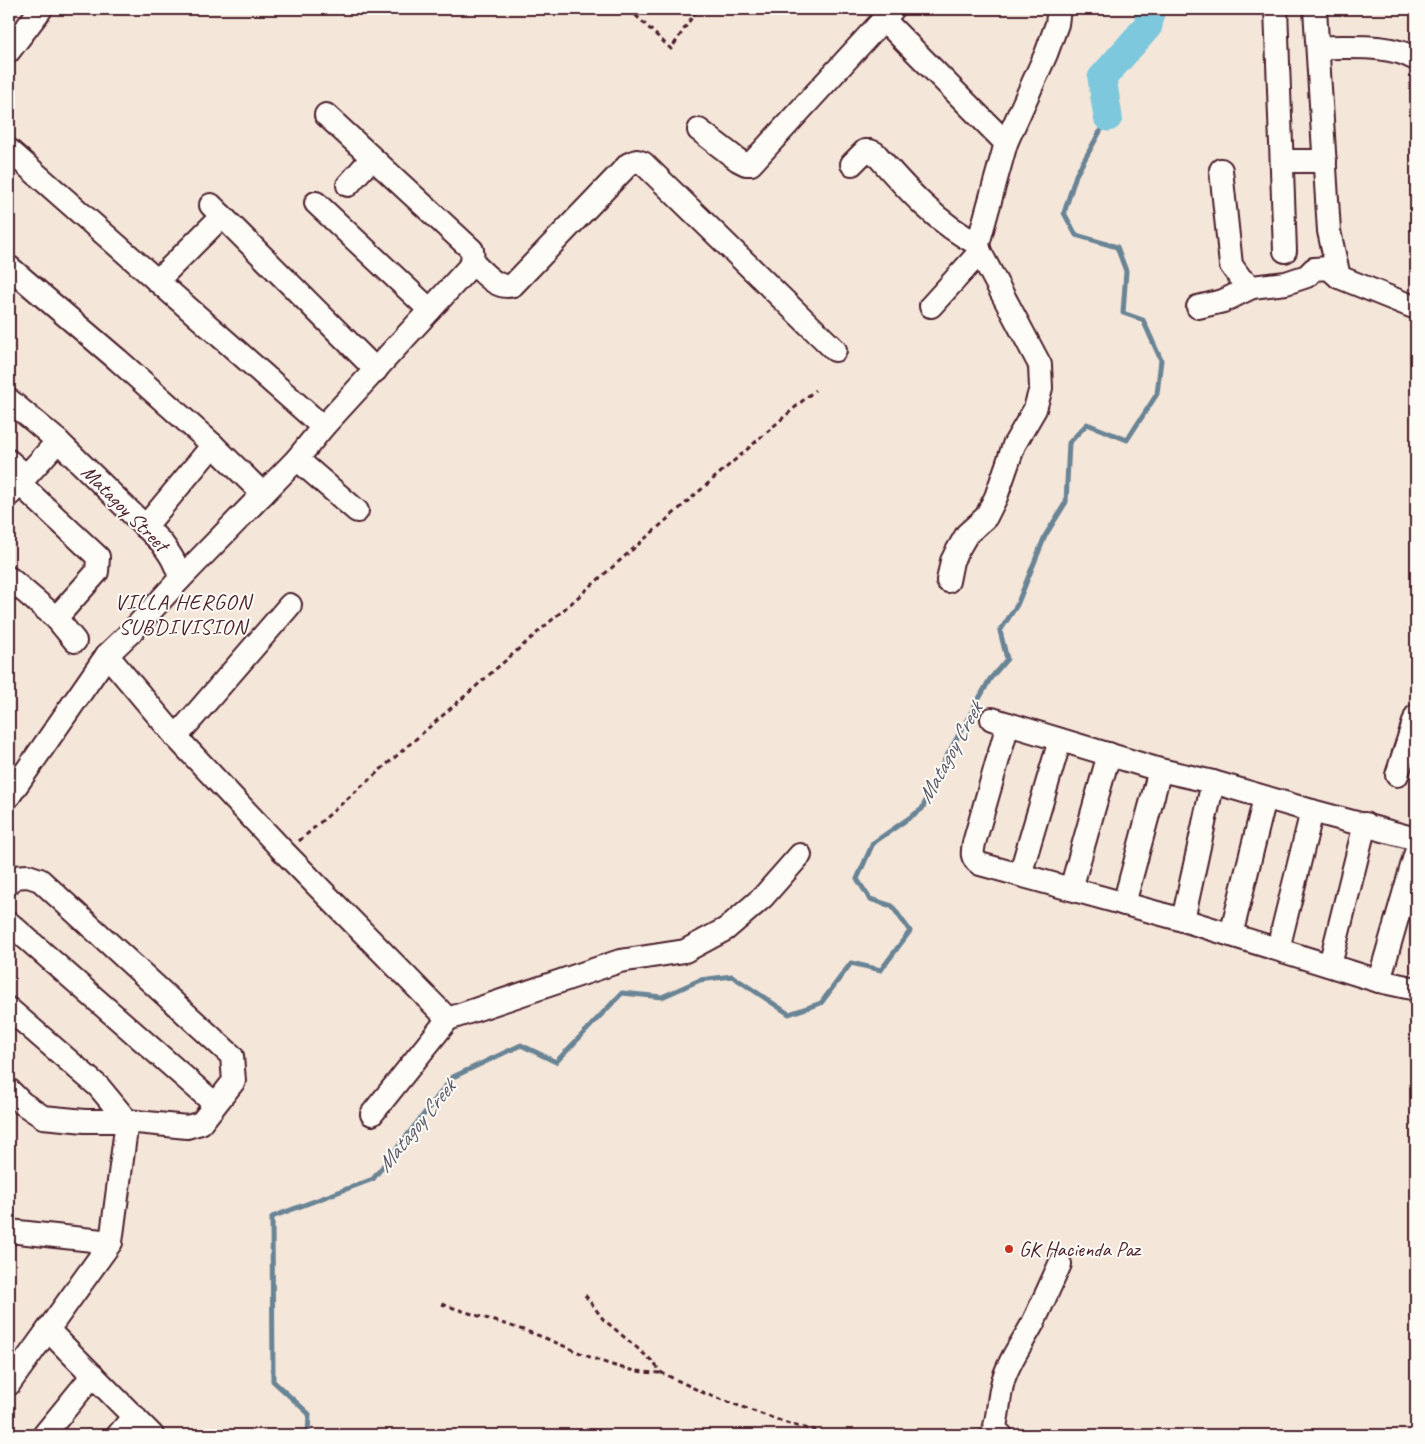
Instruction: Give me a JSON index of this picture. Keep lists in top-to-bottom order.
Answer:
{
  "streets": {
    "street": ["Matagoy Street"]
  },
  "districts": ["VILLA HERGON SUBDIVISION"],
  "water": ["Matagoy Creek"],
  "places": ["GK Hacienda Paz"]
}
